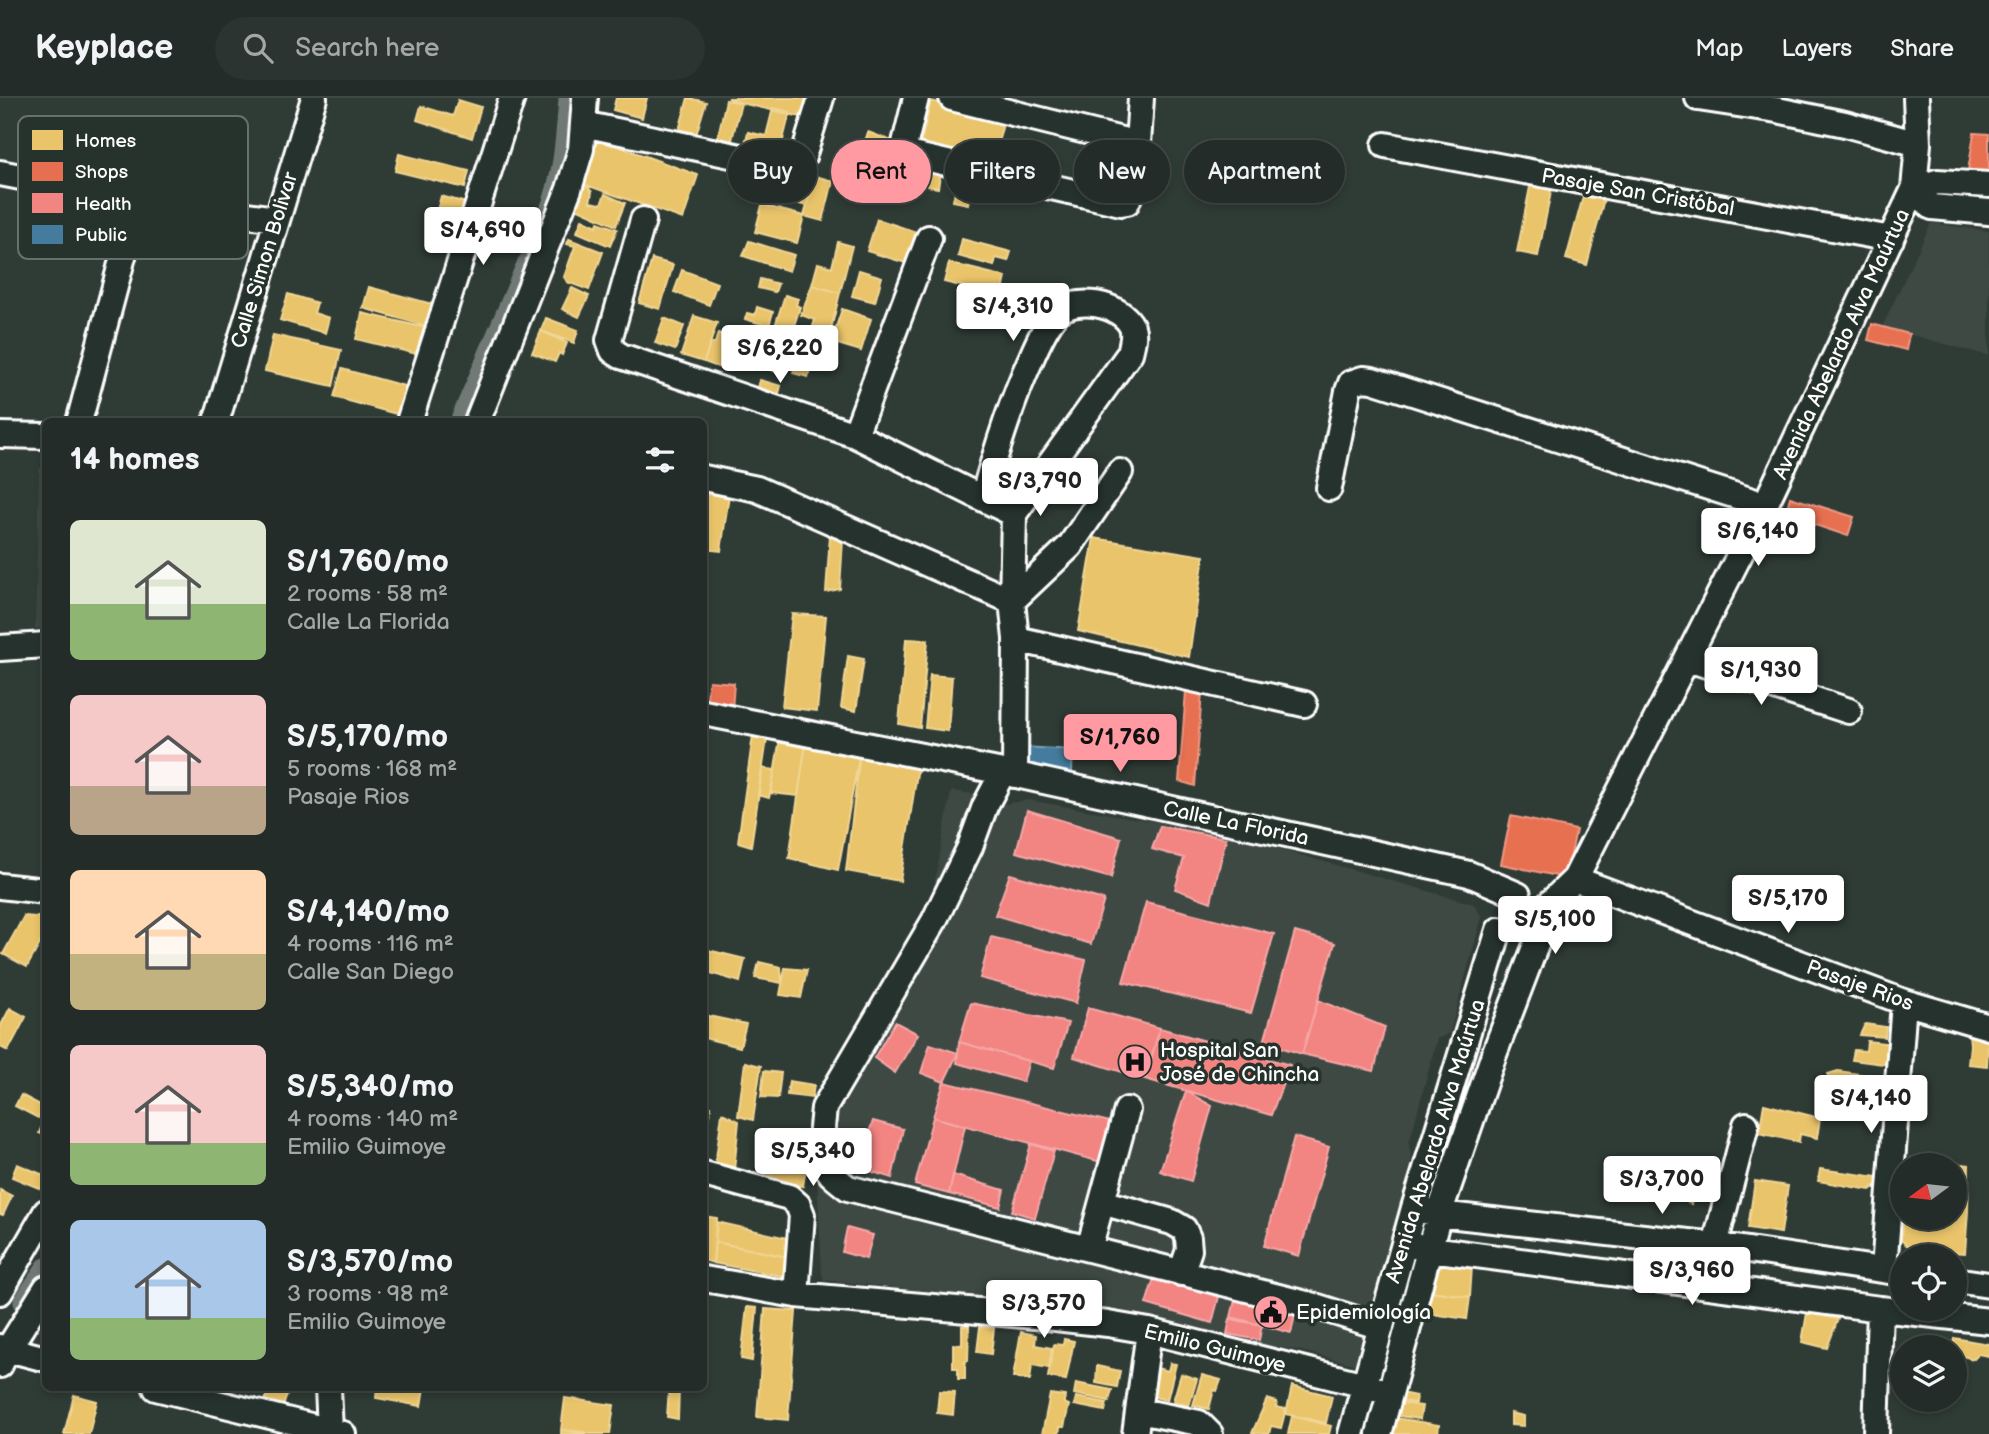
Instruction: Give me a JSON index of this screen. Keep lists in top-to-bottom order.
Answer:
{
  "streets": {
    "street": [
      "Pasaje San Cristóbal",
      "Calle Simon Bolivar",
      "Avenida Abelardo Alva Maúrtua",
      "Calle La Florida",
      "Pasaje Rios",
      "Emilio Guimoye"
    ]
  },
  "crossings": [
    ["Pasaje San Cristóbal", "Avenida Abelardo Alva Maúrtua"],
    ["Avenida Abelardo Alva Maúrtua", "Calle La Florida"],
    ["Avenida Abelardo Alva Maúrtua", "Pasaje Rios"],
    ["Avenida Abelardo Alva Maúrtua", "Emilio Guimoye"]
  ],
  "places": {
    "hospital": ["Hospital San José de Chincha"],
    "public building": ["Epidemiología"]
  },
  "legend": [
    "Homes",
    "Shops",
    "Health",
    "Public"
  ],
  "north": "left",
  "page": {
    "header": "Keyplace",
    "search": "Search here",
    "nav": ["Map", "Layers", "Share"],
    "chip": [
      "Buy",
      "Rent",
      "Filters",
      "New",
      "Apartment"
    ],
    "price": [
      "S/4,690",
      "S/4,310",
      "S/6,220",
      "S/3,790",
      "S/6,140",
      "S/1,930",
      "S/1,760",
      "S/5,170",
      "S/5,100",
      "S/4,140",
      "S/5,340",
      "S/3,700",
      "S/3,960",
      "S/3,570"
    ],
    "heading": "14 homes",
    "list": [
      {
        "name": "S/1,760/mo",
        "note": "2 rooms · 58 m² · Calle La Florida"
      },
      {
        "name": "S/5,170/mo",
        "note": "5 rooms · 168 m² · Pasaje Rios"
      },
      {
        "name": "S/4,140/mo",
        "note": "4 rooms · 116 m² · Calle San Diego"
      },
      {
        "name": "S/5,340/mo",
        "note": "4 rooms · 140 m² · Emilio Guimoye"
      },
      {
        "name": "S/3,570/mo",
        "note": "3 rooms · 98 m² · Emilio Guimoye"
      }
    ]
  }
}
